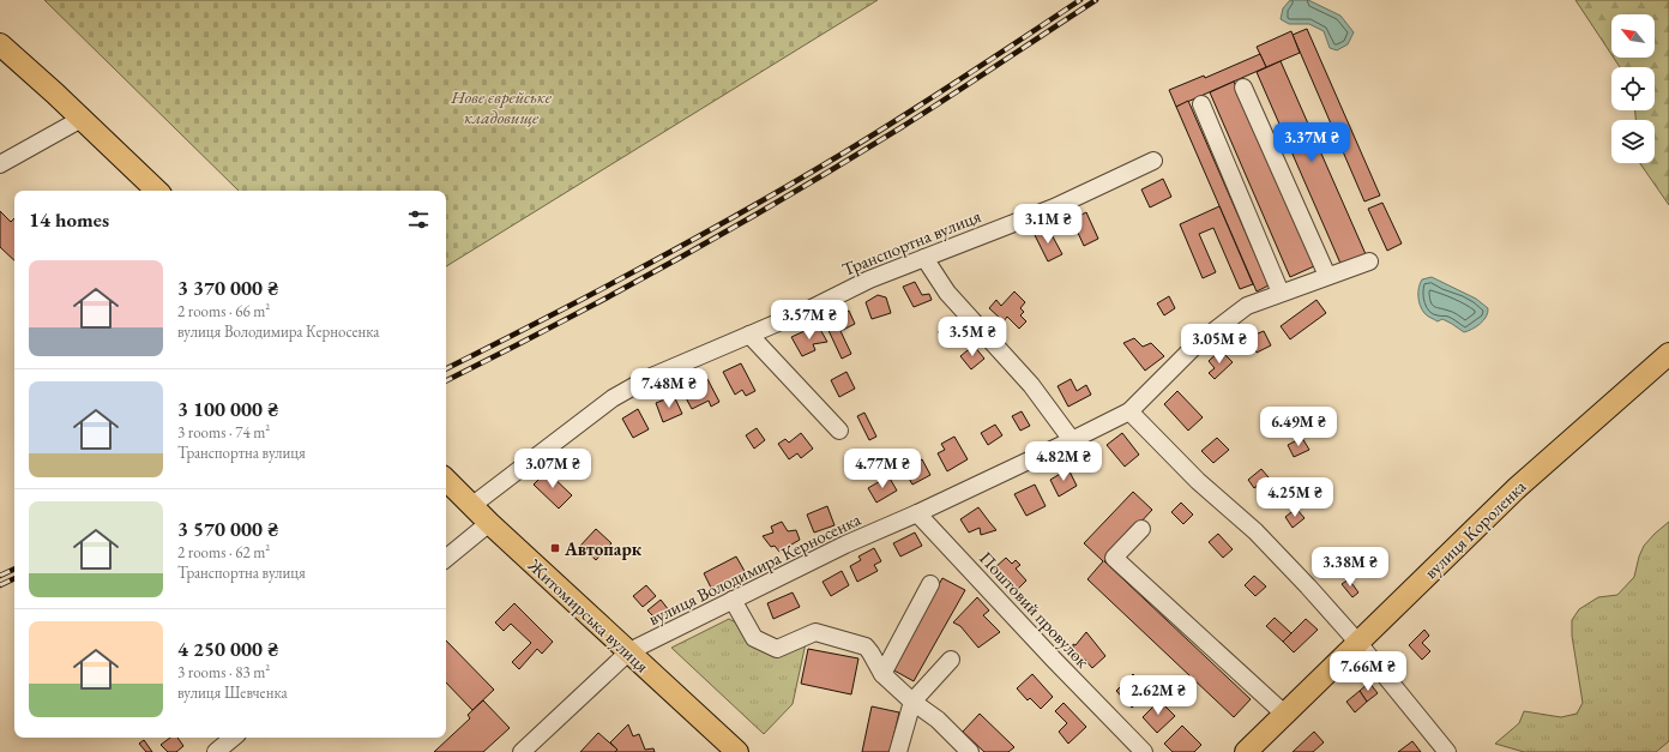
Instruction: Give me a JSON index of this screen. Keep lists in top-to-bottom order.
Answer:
{
  "streets": {
    "main road": ["вулиця Короленка", "Житомирська вулиця"],
    "street": ["Транспортна вулиця", "вулиця Володимира Керносенка", "Поштовий провулок"]
  },
  "crossings": [
    ["Транспортна вулиця", "Житомирська вулиця"],
    ["вулиця Володимира Керносенка", "Поштовий провулок"],
    ["вулиця Володимира Керносенка", "Житомирська вулиця"]
  ],
  "parks": ["Нове єврейське кладовище"],
  "places": {
    "transit": ["Автопарк"]
  },
  "north": "top left",
  "page": {
    "price": [
      "3.37M ₴",
      "3.1M ₴",
      "3.57M ₴",
      "3.5M ₴",
      "3.05M ₴",
      "7.48M ₴",
      "6.49M ₴",
      "4.82M ₴",
      "3.07M ₴",
      "4.77M ₴",
      "4.25M ₴",
      "3.38M ₴",
      "7.66M ₴",
      "2.62M ₴"
    ],
    "heading": "14 homes",
    "list": [
      {
        "name": "3 370 000 ₴",
        "note": "2 rooms · 66 m² · вулиця Володимира Керносенка"
      },
      {
        "name": "3 100 000 ₴",
        "note": "3 rooms · 74 m² · Транспортна вулиця"
      },
      {
        "name": "3 570 000 ₴",
        "note": "2 rooms · 62 m² · Транспортна вулиця"
      },
      {
        "name": "4 250 000 ₴",
        "note": "3 rooms · 83 m² · вулиця Шевченка"
      }
    ]
  }
}
